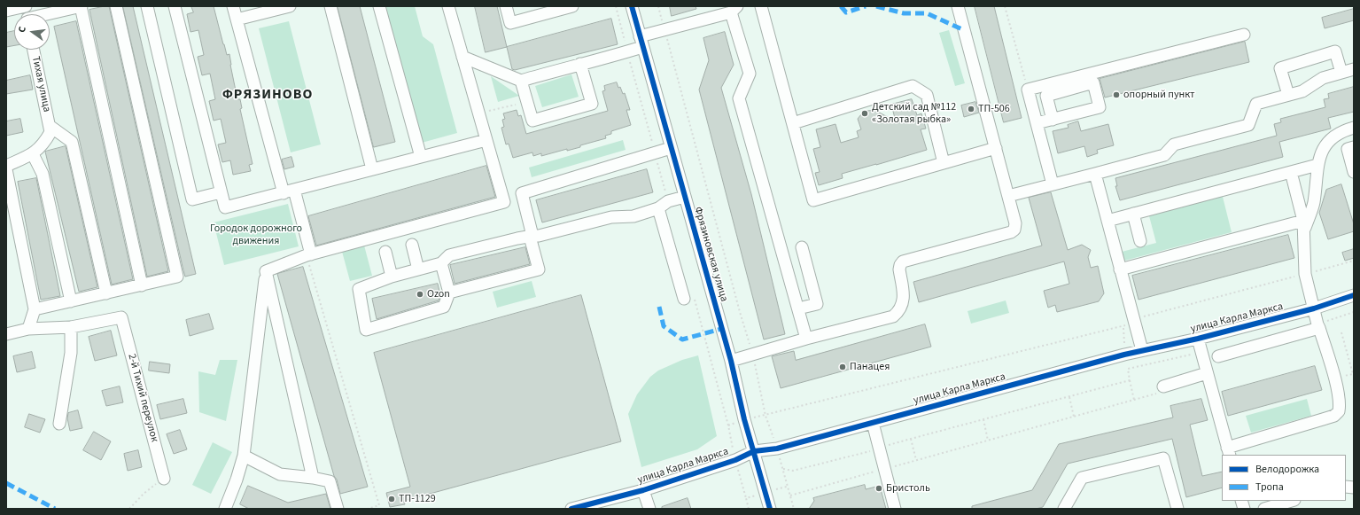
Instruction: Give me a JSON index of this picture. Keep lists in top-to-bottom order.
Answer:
{
  "streets": {
    "street": [
      "Тихая улица",
      "Фрязиновская улица",
      "улица Карла Маркса",
      "2-й Тихий переулок"
    ]
  },
  "crossings": [
    ["Фрязиновская улица", "улица Карла Маркса"]
  ],
  "districts": ["ФРЯЗИНОВО"],
  "parks": ["Городок дорожного движения"],
  "places": [
    "опорный пункт",
    "ТП-506",
    "Детский сад №112 «Золотая рыбка»",
    "Ozon",
    "Панацея",
    "Бристоль",
    "ТП-1129"
  ],
  "legend": ["Велодорожка", "Тропа"],
  "north": "left"
}
